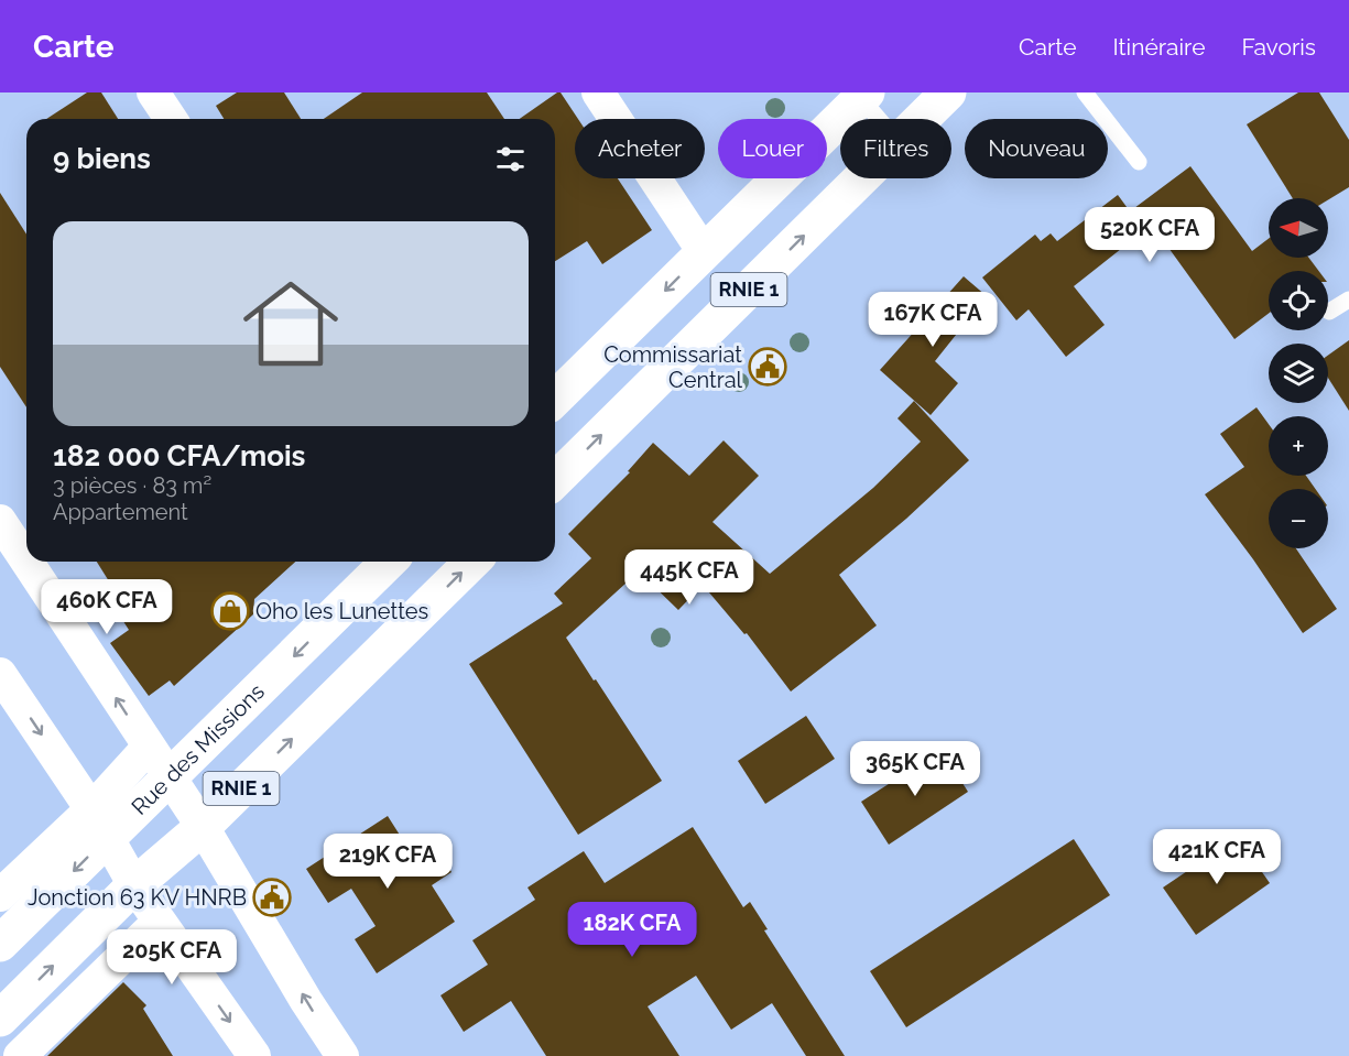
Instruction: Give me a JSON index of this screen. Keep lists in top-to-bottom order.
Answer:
{
  "streets": {
    "highway": ["RNIE 1", "Rue des Missions"]
  },
  "places": {
    "public building": ["Commissariat Central", "Jonction 63 KV HNRB"],
    "shop": ["Oho les Lunettes"]
  },
  "north": "left",
  "page": {
    "header": "Carte",
    "nav": ["Carte", "Itinéraire", "Favoris"],
    "chip": [
      "Acheter",
      "Louer",
      "Filtres",
      "Nouveau"
    ],
    "heading": "9 biens",
    "map_buttons": ["+", "−"],
    "list": [
      {
        "name": "182 000 CFA/mois",
        "note": "3 pièces · 83 m² · Appartement"
      }
    ],
    "price": [
      "520K CFA",
      "167K CFA",
      "445K CFA",
      "460K CFA",
      "365K CFA",
      "421K CFA",
      "219K CFA",
      "182K CFA",
      "205K CFA"
    ]
  }
}
